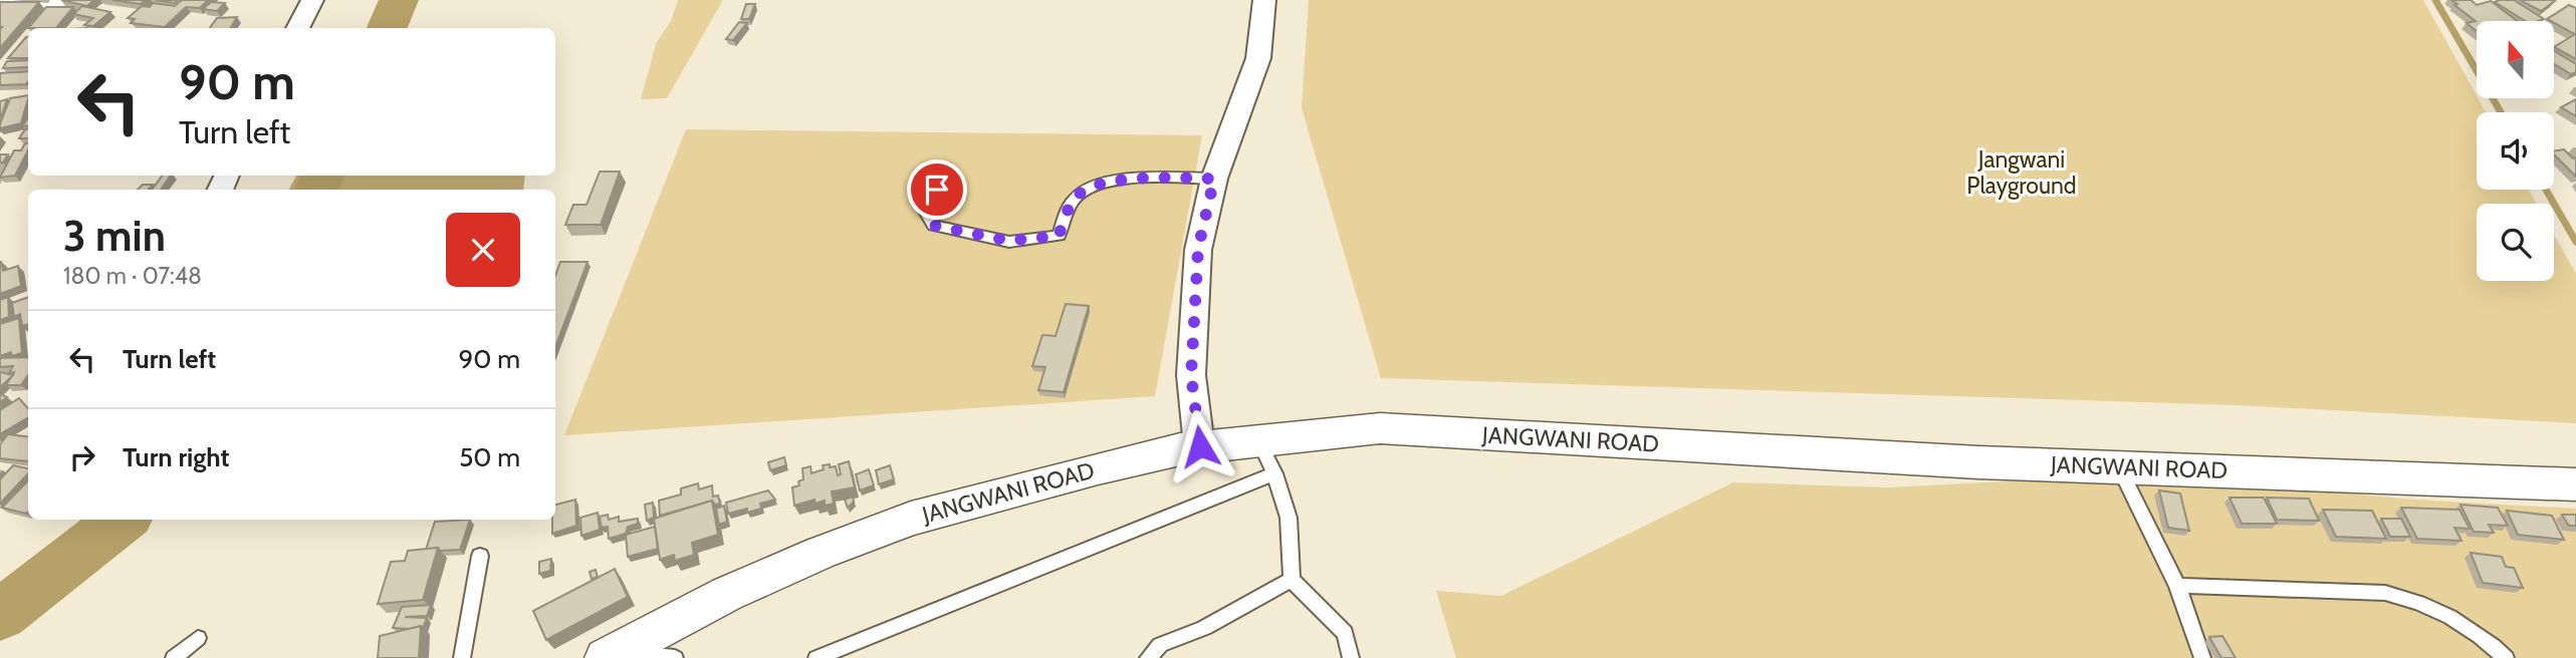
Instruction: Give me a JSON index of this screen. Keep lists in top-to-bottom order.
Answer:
{
  "streets": {
    "street": ["JANGWANI ROAD"]
  },
  "parks": ["Jangwani Playground"],
  "north": "top",
  "page": {
    "turn": ["90 m", "Turn left"],
    "heading": ["3 min", "180 m · 07:48"],
    "list": [
      {
        "name": "Turn left",
        "value": "90 m"
      },
      {
        "name": "Turn right",
        "value": "50 m"
      }
    ]
  }
}
